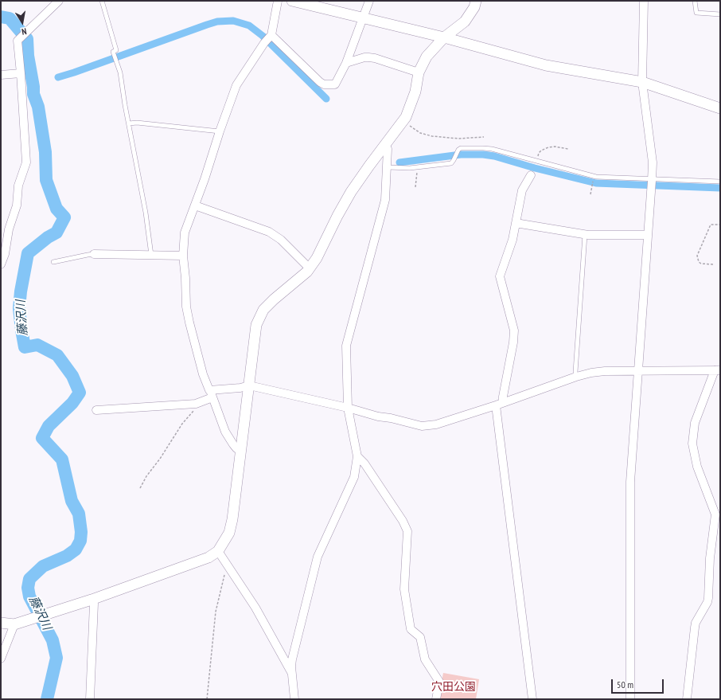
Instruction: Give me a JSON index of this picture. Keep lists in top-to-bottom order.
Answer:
{
  "water": ["藤沢川"],
  "parks": ["穴田公園"],
  "scale_bar": "50 m",
  "north": "bottom"
}
